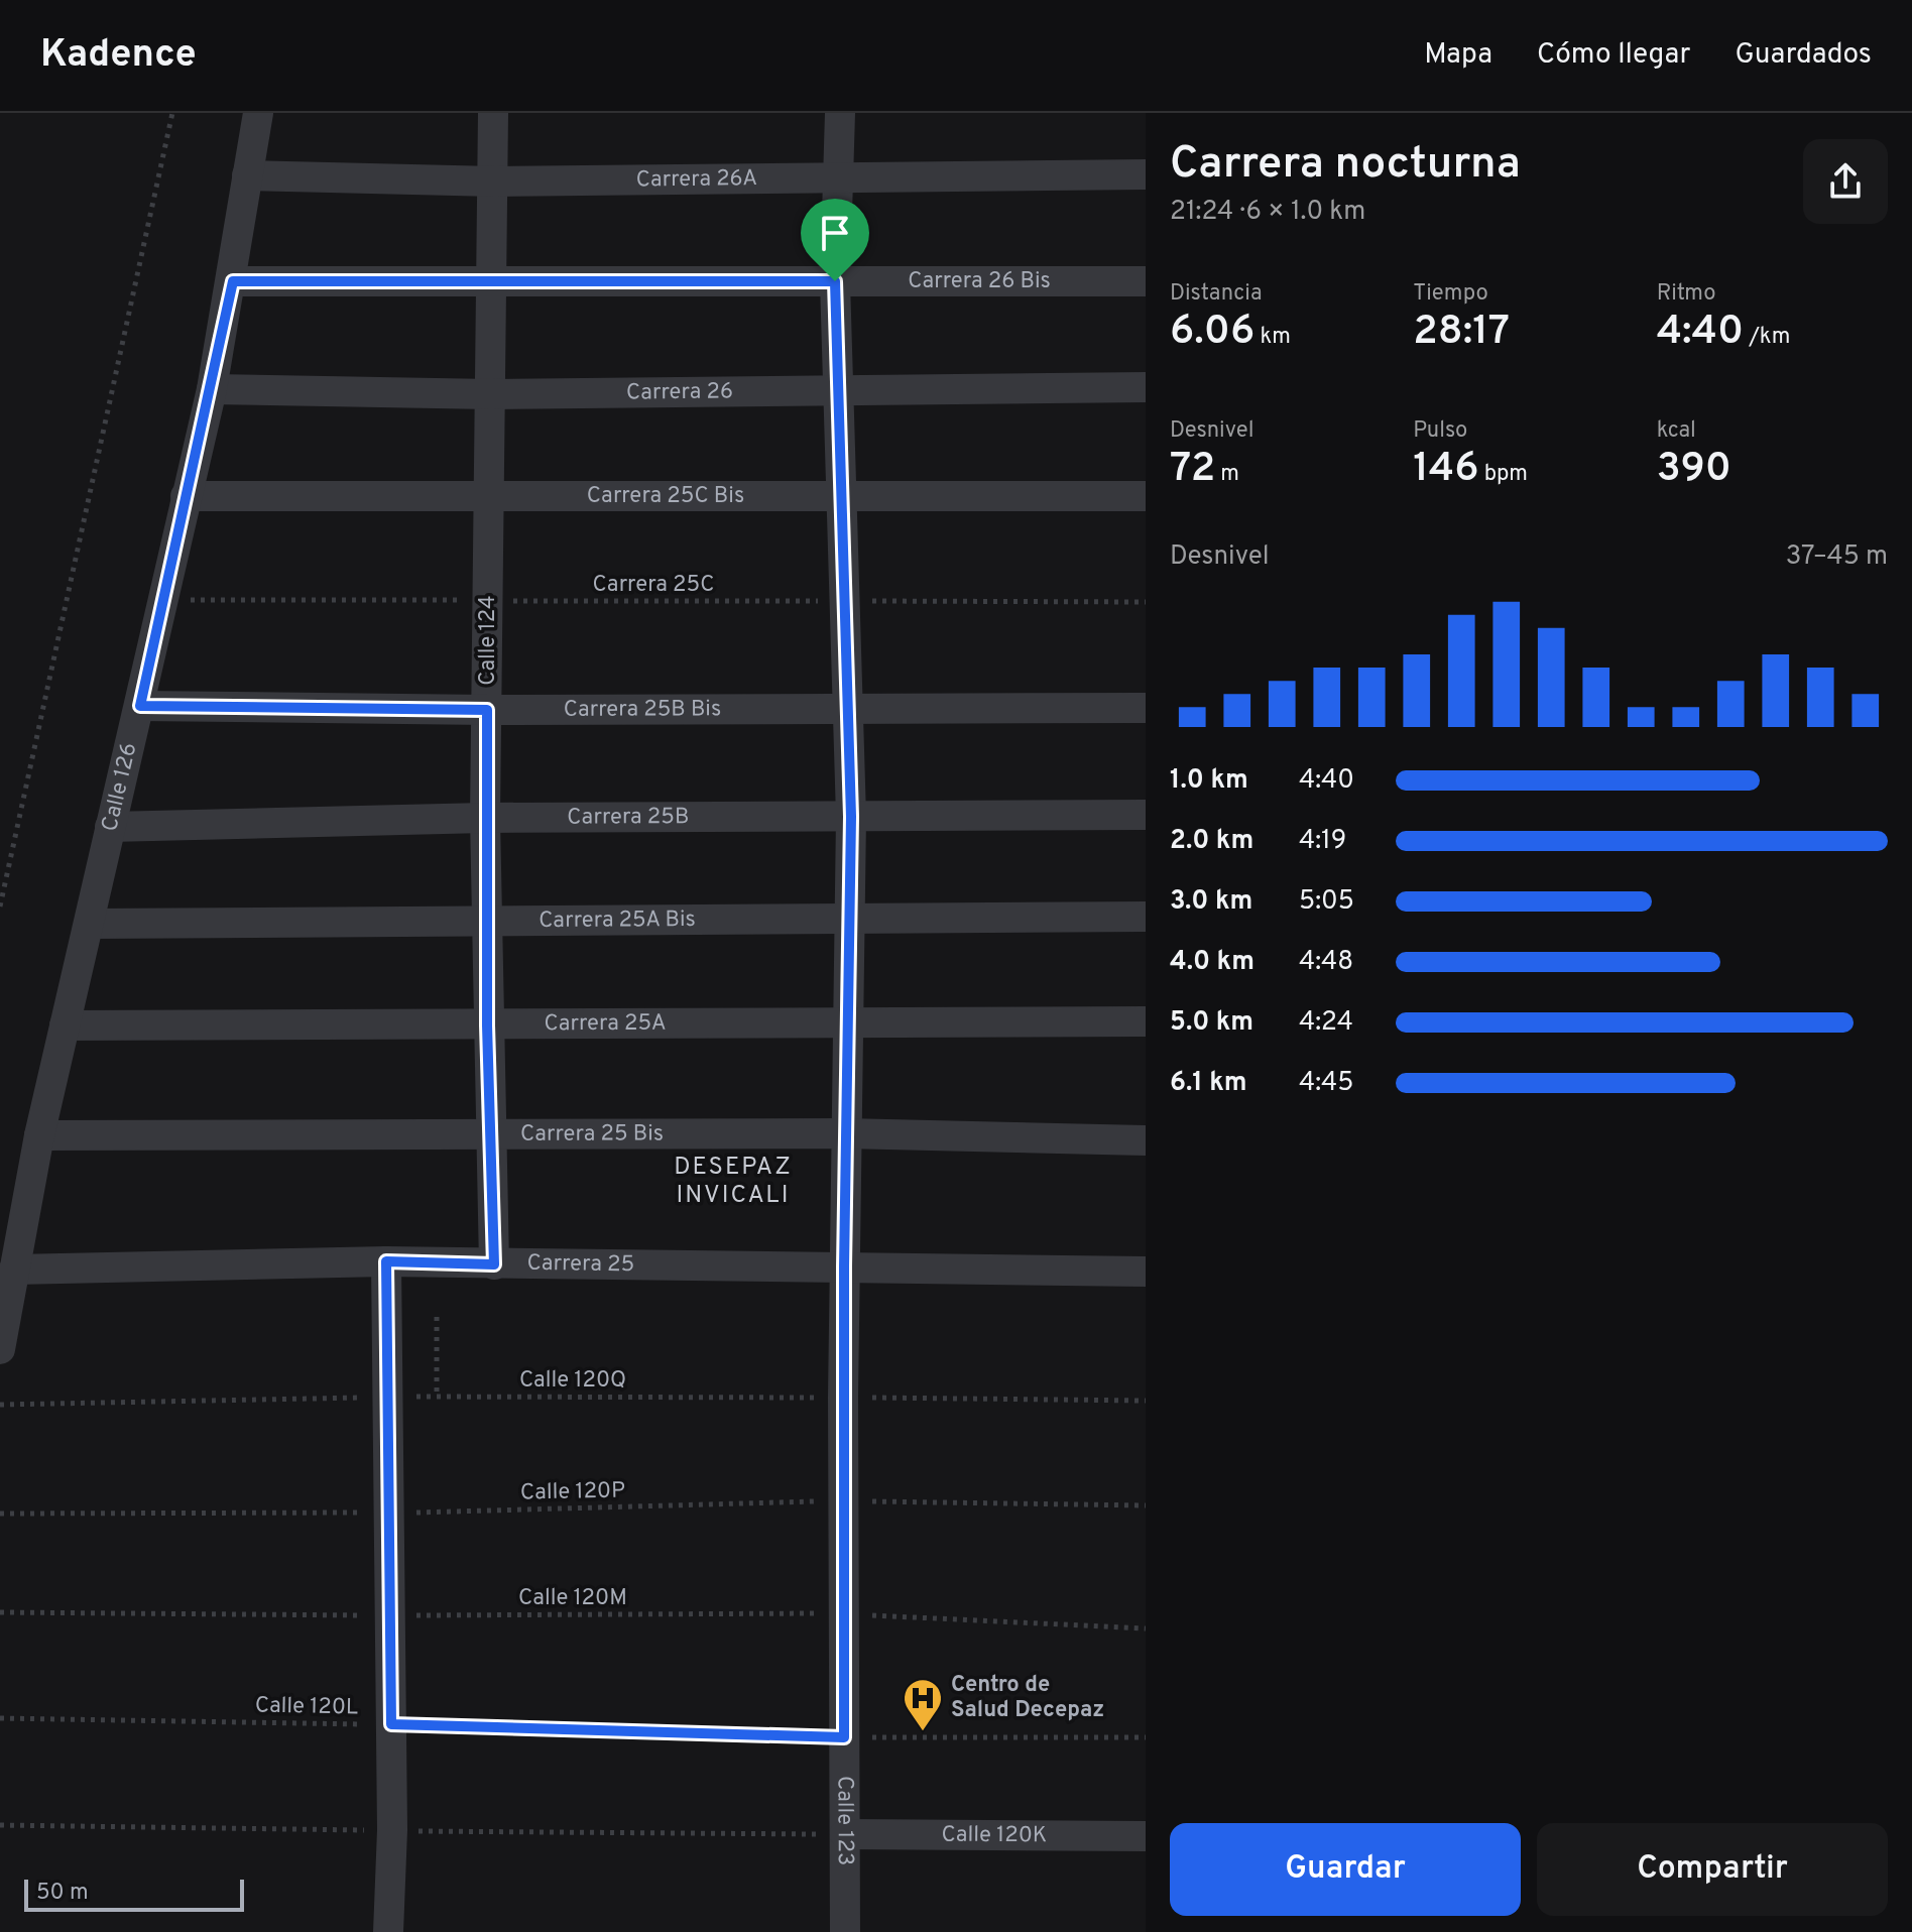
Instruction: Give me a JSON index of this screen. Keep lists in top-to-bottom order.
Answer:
{
  "streets": {
    "street": [
      "Carrera 26A",
      "Carrera 26 Bis",
      "Carrera 26",
      "Carrera 25C Bis",
      "Calle 124",
      "Carrera 25B Bis",
      "Calle 126",
      "Carrera 25B",
      "Carrera 25A Bis",
      "Carrera 25A",
      "Carrera 25 Bis",
      "Carrera 25",
      "Calle 123",
      "Calle 120K"
    ],
    "path": [
      "Carrera 25C",
      "Calle 120Q",
      "Calle 120P",
      "Calle 120M",
      "Calle 120L"
    ]
  },
  "crossings": [
    ["Carrera 26A", "Calle 124"],
    ["Carrera 26A", "Calle 126"],
    ["Carrera 26A", "Calle 123"],
    ["Carrera 26 Bis", "Calle 124"],
    ["Carrera 26 Bis", "Calle 126"],
    ["Carrera 26 Bis", "Calle 123"],
    ["Carrera 26", "Calle 124"],
    ["Carrera 26", "Calle 126"],
    ["Carrera 26", "Calle 123"],
    ["Carrera 25C Bis", "Calle 124"],
    ["Carrera 25C Bis", "Calle 126"],
    ["Carrera 25C Bis", "Calle 123"],
    ["Carrera 25C", "Calle 124"],
    ["Carrera 25C", "Calle 126"],
    ["Carrera 25C", "Calle 123"],
    ["Calle 124", "Carrera 25B Bis"],
    ["Calle 124", "Carrera 25B"],
    ["Calle 124", "Carrera 25A Bis"],
    ["Calle 124", "Carrera 25A"],
    ["Calle 124", "Carrera 25 Bis"],
    ["Calle 124", "Carrera 25"],
    ["Carrera 25B Bis", "Calle 126"],
    ["Carrera 25B Bis", "Calle 123"],
    ["Calle 126", "Carrera 25B"],
    ["Calle 126", "Carrera 25A Bis"],
    ["Calle 126", "Carrera 25A"],
    ["Calle 126", "Carrera 25 Bis"],
    ["Calle 126", "Carrera 25"],
    ["Carrera 25B", "Calle 123"],
    ["Carrera 25A Bis", "Calle 123"],
    ["Carrera 25A", "Calle 123"],
    ["Carrera 25 Bis", "Calle 123"],
    ["Carrera 25", "Calle 123"],
    ["Calle 120Q", "Calle 123"],
    ["Calle 120P", "Calle 123"],
    ["Calle 120M", "Calle 123"],
    ["Calle 120L", "Calle 123"],
    ["Calle 123", "Calle 120K"]
  ],
  "districts": ["DESEPAZ INVICALI"],
  "places": {
    "hospital": ["Centro de Salud Decepaz"]
  },
  "scale_bar": "50 m",
  "page": {
    "header": "Kadence",
    "nav": ["Mapa", "Cómo llegar", "Guardados"],
    "heading": ["Carrera nocturna", "21:24 · 6 × 1.0 km"],
    "stats": [
      ["Distancia", "6.06 km"],
      ["Tiempo", "28:17"],
      ["Ritmo", "4:40 /km"],
      ["Desnivel", "72 m"],
      ["Pulso", "146 bpm"],
      ["kcal", "390"]
    ],
    "chart": ["Desnivel", "37–45 m"],
    "list": [
      {
        "name": "1.0 km",
        "note": "4:40"
      },
      {
        "name": "2.0 km",
        "note": "4:19"
      },
      {
        "name": "3.0 km",
        "note": "5:05"
      },
      {
        "name": "4.0 km",
        "note": "4:48"
      },
      {
        "name": "5.0 km",
        "note": "4:24"
      },
      {
        "name": "6.1 km",
        "note": "4:45"
      }
    ],
    "buttons": ["Guardar", "Compartir"],
    "scale": "50 m"
  }
}
